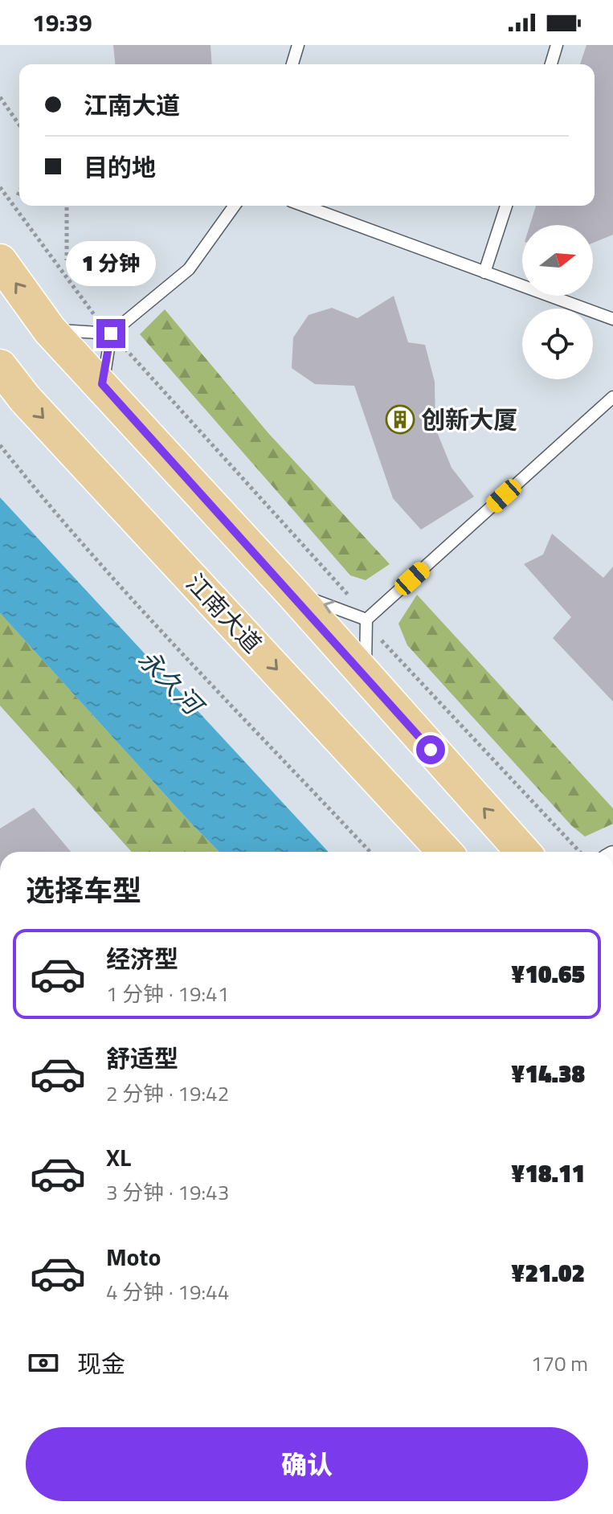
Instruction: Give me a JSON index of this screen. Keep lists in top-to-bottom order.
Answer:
{
  "streets": {
    "main road": ["江南大道"]
  },
  "water": ["永久河"],
  "places": {
    "building": ["创新大厦"]
  },
  "north": "right",
  "page": {
    "status": "19:39",
    "banner": ["江南大道", "目的地"],
    "bubble": "1 分钟",
    "heading": "选择车型",
    "list": [
      {
        "name": "经济型",
        "note": "1 分钟 · 19:41",
        "value": "¥10.65"
      },
      {
        "name": "舒适型",
        "note": "2 分钟 · 19:42",
        "value": "¥14.38"
      },
      {
        "name": "XL",
        "note": "3 分钟 · 19:43",
        "value": "¥18.11"
      },
      {
        "name": "Moto",
        "note": "4 分钟 · 19:44",
        "value": "¥21.02"
      }
    ],
    "pay": ["现金", "170 m"],
    "buttons": "确认"
  }
}
